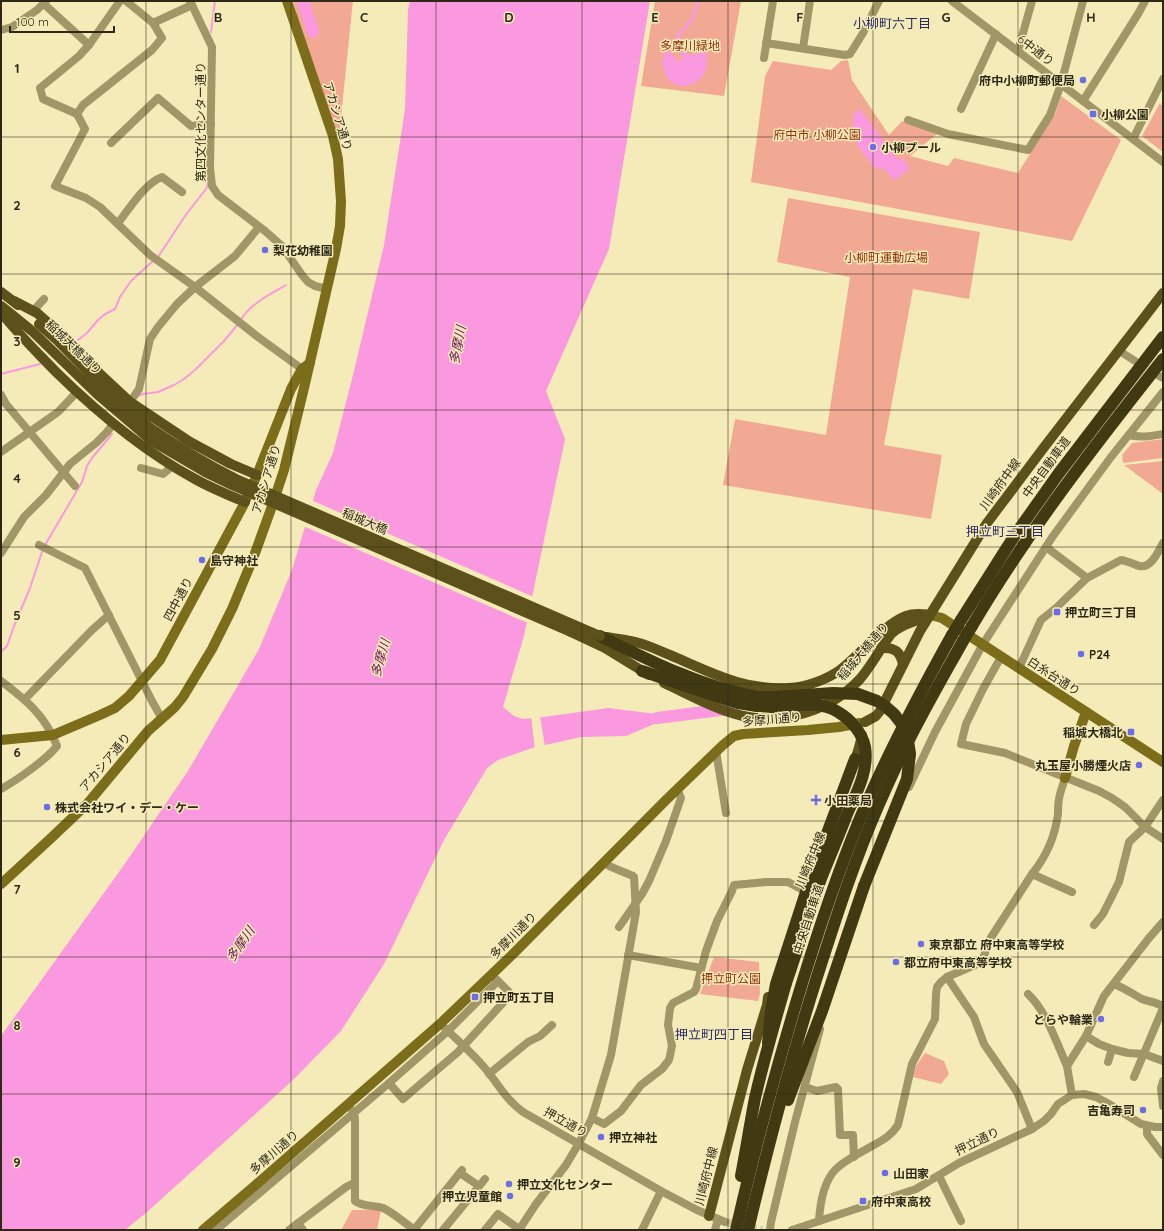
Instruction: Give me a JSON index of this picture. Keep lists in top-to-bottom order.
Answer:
{
  "streets": {
    "highway": ["中央自動車道"],
    "main road": ["稲城大橋通り", "川崎府中線", "稲城大橋"],
    "street": [
      "6中通り",
      "アカシア通り",
      "第四文化センター通り",
      "四中通り",
      "白糸台通り",
      "多摩川通り",
      "押立通り"
    ]
  },
  "crossings": [
    ["アカシア通り", "第四文化センター通り"],
    ["アカシア通り", "四中通り"],
    ["稲城大橋通り", "川崎府中線"],
    ["稲城大橋通り", "稲城大橋"],
    ["稲城大橋通り", "白糸台通り"],
    ["川崎府中線", "白糸台通り"],
    ["川崎府中線", "多摩川通り"],
    ["川崎府中線", "押立通り"],
    ["多摩川通り", "押立通り"]
  ],
  "districts": ["小柳町六丁目", "押立町三丁目", "押立町四丁目"],
  "water": ["多摩川"],
  "parks": [
    "多摩川緑地",
    "府中市 小柳公園",
    "小柳町運動広場",
    "押立町公園"
  ],
  "places": {
    "other": [
      "府中小柳町郵便局",
      "小柳プール",
      "梨花幼稚園",
      "島守神社",
      "P24",
      "丸玉屋小勝煙火店",
      "株式会社ワイ・デー・ケー",
      "東京都立 府中東高等学校",
      "都立府中東高等学校",
      "とらや輪業",
      "吉亀寿司",
      "押立神社",
      "山田家",
      "押立文化センター",
      "押立児童館"
    ],
    "transit": [
      "小柳公園",
      "押立町三丁目",
      "稲城大橋北",
      "押立町五丁目",
      "府中東高校"
    ],
    "health": ["小田薬局"]
  },
  "scale_bar": "100 m",
  "grid": {
    "columns": [
      "B",
      "C",
      "D",
      "E",
      "F",
      "G",
      "H"
    ],
    "rows": [
      "1",
      "2",
      "3",
      "4",
      "5",
      "6",
      "7",
      "8",
      "9"
    ]
  }
}
